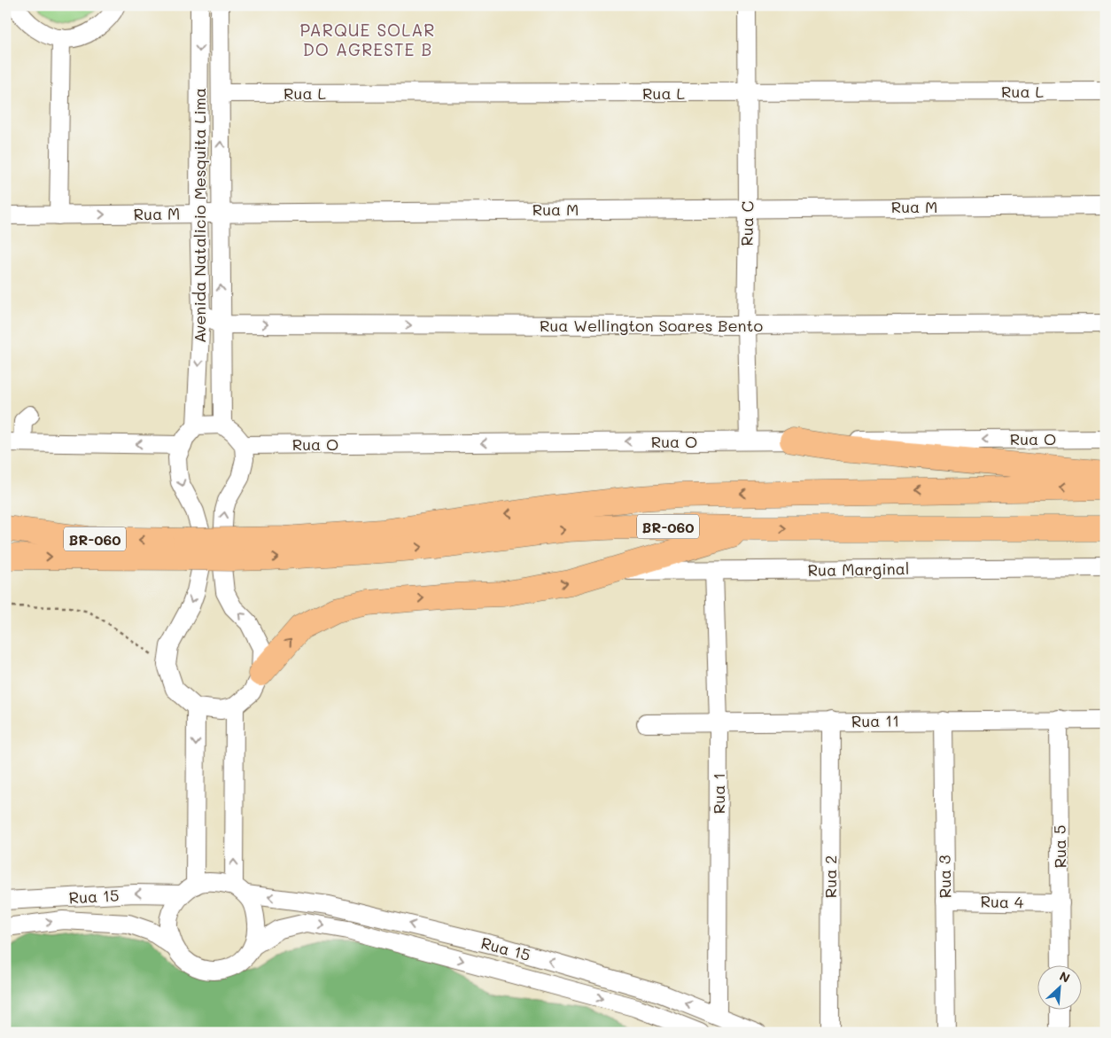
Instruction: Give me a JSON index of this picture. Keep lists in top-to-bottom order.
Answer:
{
  "streets": {
    "highway": ["BR-060"],
    "street": [
      "Rua L",
      "Rua M",
      "Avenida Natalicio Mesquita Lima",
      "Rua C",
      "Rua Wellington Soares Bento",
      "Rua O",
      "Rua Marginal",
      "Rua 11",
      "Rua 1",
      "Rua 5",
      "Rua 2",
      "Rua 3",
      "Rua 15",
      "Rua 4"
    ]
  },
  "crossings": [
    ["Rua L", "Avenida Natalicio Mesquita Lima"],
    ["Rua L", "Rua C"],
    ["Rua M", "Avenida Natalicio Mesquita Lima"],
    ["Rua M", "Rua C"],
    ["Avenida Natalicio Mesquita Lima", "Rua Wellington Soares Bento"],
    ["Rua C", "Rua Wellington Soares Bento"],
    ["Rua C", "Rua O"],
    ["Rua Marginal", "Rua 1"],
    ["Rua 11", "Rua 1"],
    ["Rua 11", "Rua 5"],
    ["Rua 11", "Rua 2"],
    ["Rua 11", "Rua 3"],
    ["Rua 1", "Rua 15"],
    ["Rua 5", "Rua 4"],
    ["Rua 3", "Rua 4"]
  ],
  "one_way": ["Rua Wellington Soares Bento", "Rua O"],
  "districts": ["PARQUE SOLAR DO AGRESTE B"],
  "north": "top right"
}
